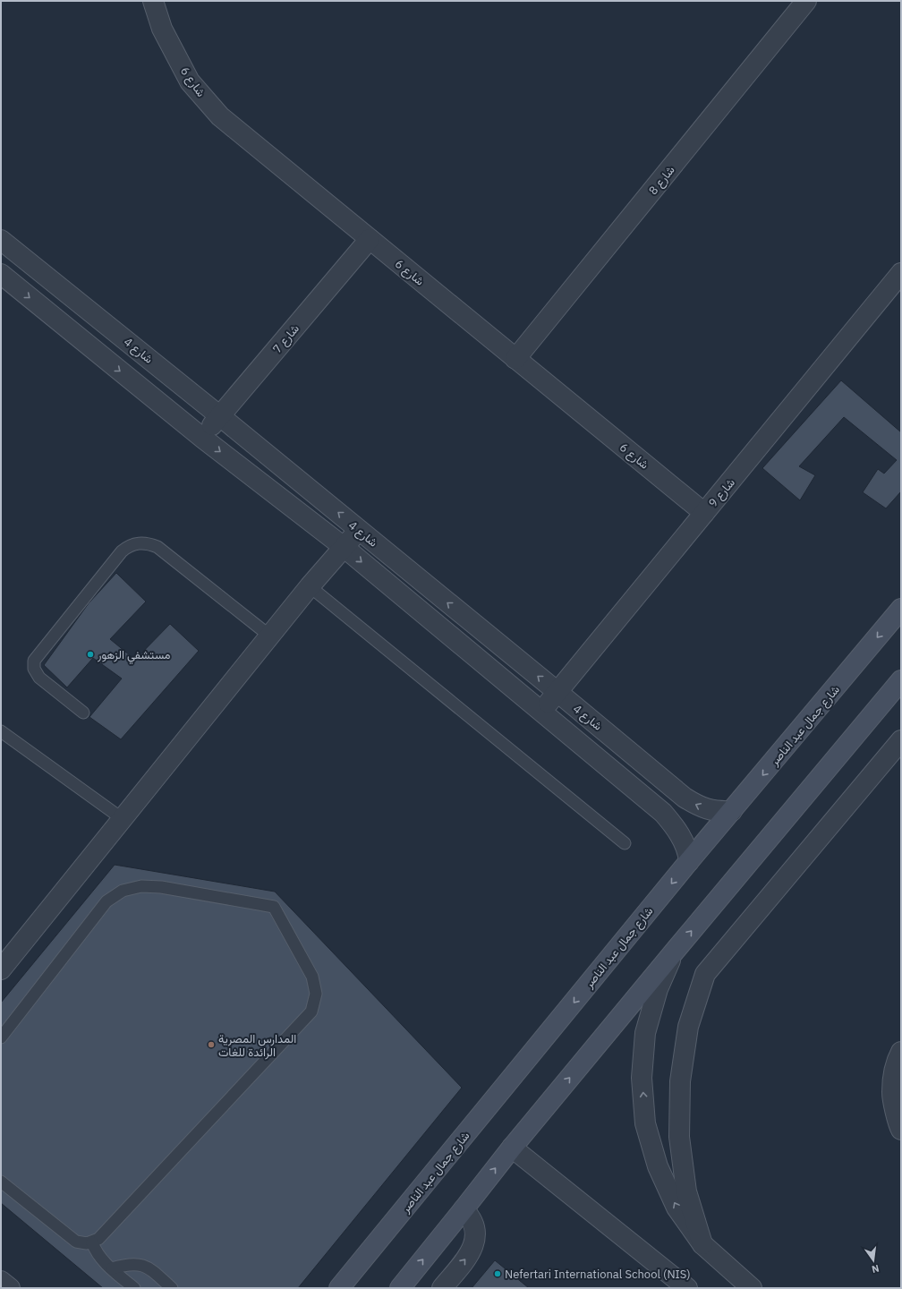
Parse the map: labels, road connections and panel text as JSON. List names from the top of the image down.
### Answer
{
  "streets": {
    "main road": ["شارع جمال عبد الناصر"],
    "street": [
      "شارع 6",
      "شارع 8",
      "شارع 7",
      "شارع 4",
      "شارع 9"
    ]
  },
  "crossings": [
    ["شارع 6", "شارع 8"],
    ["شارع 6", "شارع 7"],
    ["شارع 6", "شارع 9"],
    ["شارع 7", "شارع 4"],
    ["شارع 4", "شارع 9"],
    ["شارع 4", "شارع جمال عبد الناصر"]
  ],
  "places": ["مستشفي الزهور", "المدارس المصرية الرائدة للغات", "Nefertari International School (NIS)"],
  "north": "bottom"
}
